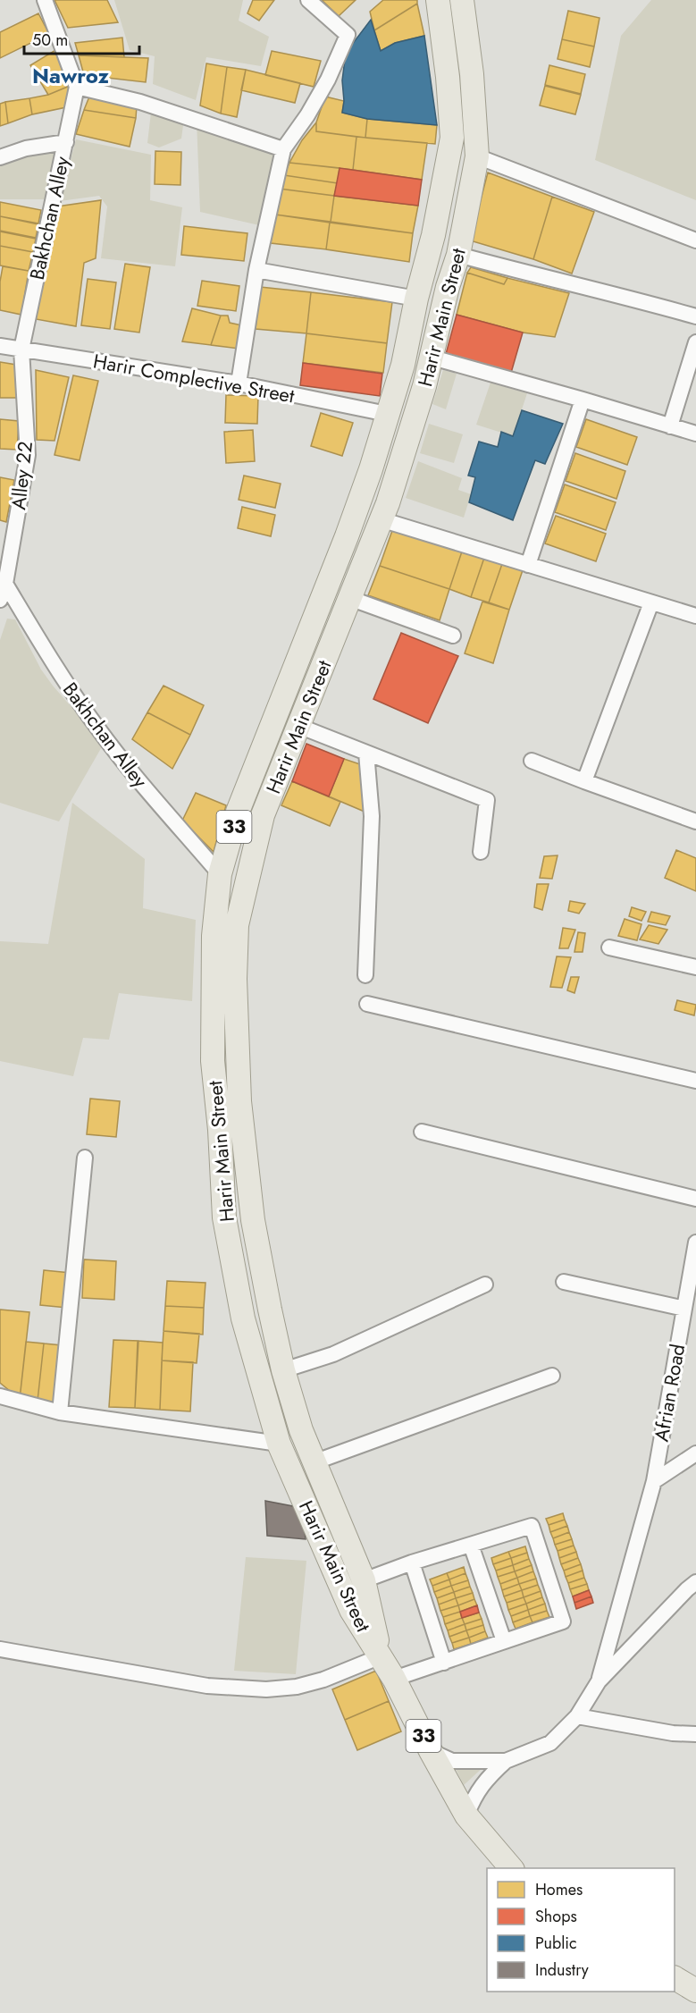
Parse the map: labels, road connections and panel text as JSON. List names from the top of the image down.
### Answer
{
  "streets": {
    "main road": ["Harir Main Street", "33"],
    "street": [
      "Bakhchan Alley",
      "Harir Complective Street",
      "Alley 22",
      "Afrian Road"
    ]
  },
  "crossings": [
    ["Bakhchan Alley", "Harir Main Street"],
    ["Bakhchan Alley", "Harir Complective Street"],
    ["Bakhchan Alley", "Alley 22"],
    ["Harir Main Street", "Harir Complective Street"],
    ["Harir Main Street", "33"],
    ["Harir Complective Street", "Alley 22"]
  ],
  "districts": ["Nawroz"],
  "legend": [
    "Homes",
    "Shops",
    "Public",
    "Industry"
  ],
  "scale_bar": "50 m"
}
